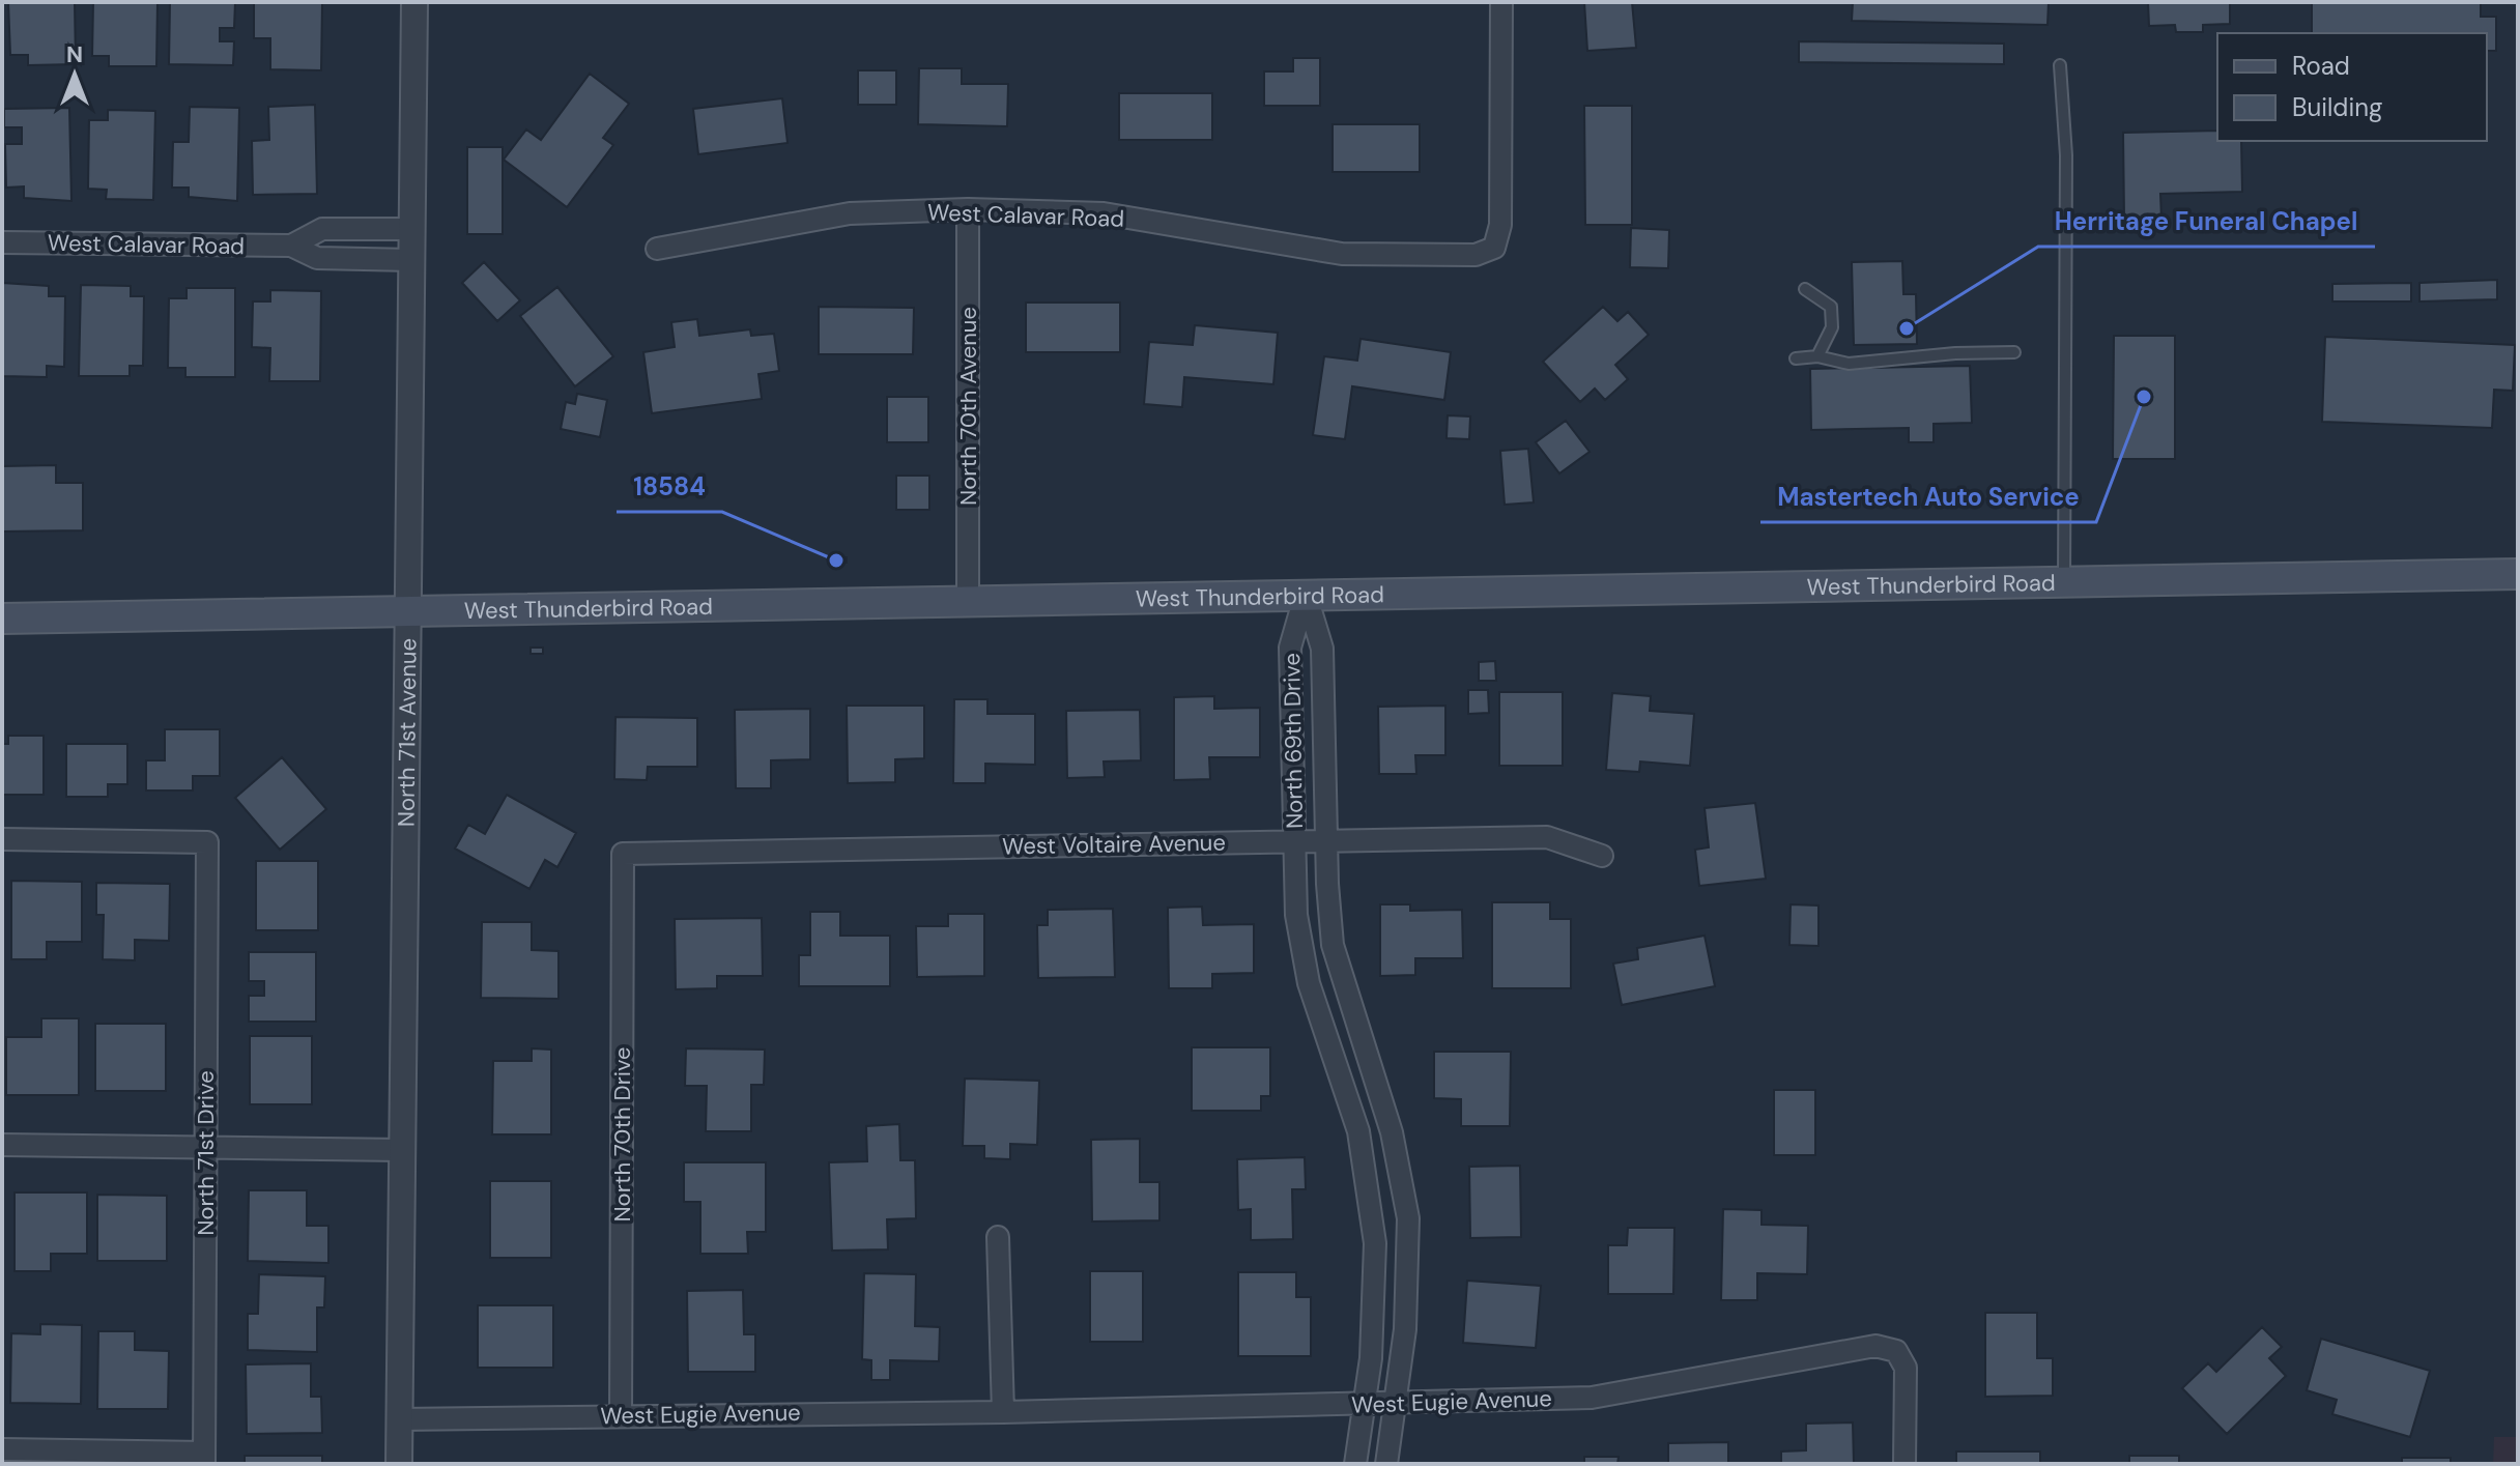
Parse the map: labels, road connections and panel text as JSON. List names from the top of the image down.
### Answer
{
  "streets": {
    "main road": ["West Thunderbird Road"],
    "street": [
      "West Calavar Road",
      "North 70th Avenue",
      "North 71st Avenue",
      "North 69th Drive",
      "West Voltaire Avenue",
      "North 70th Drive",
      "North 71st Drive",
      "West Eugie Avenue"
    ]
  },
  "crossings": [
    ["West Calavar Road", "North 70th Avenue"],
    ["West Calavar Road", "North 71st Avenue"],
    ["North 70th Avenue", "West Thunderbird Road"],
    ["West Thunderbird Road", "North 71st Avenue"],
    ["West Thunderbird Road", "North 69th Drive"],
    ["North 71st Avenue", "West Eugie Avenue"],
    ["North 69th Drive", "West Voltaire Avenue"],
    ["North 69th Drive", "West Eugie Avenue"],
    ["West Voltaire Avenue", "North 70th Drive"],
    ["North 70th Drive", "West Eugie Avenue"]
  ],
  "places": ["Herritage Funeral Chapel", "Mastertech Auto Service", "18584"],
  "legend": ["Road", "Building"],
  "north": "top"
}
